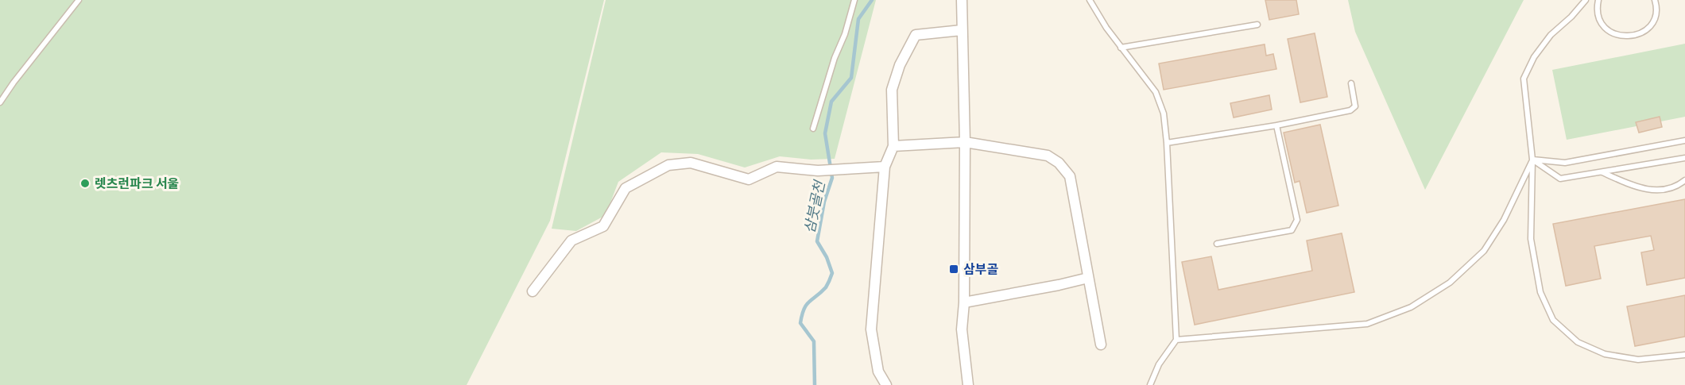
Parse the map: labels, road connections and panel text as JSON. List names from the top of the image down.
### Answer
{
  "water": ["삼붓골천"],
  "places": {
    "other": ["렛츠런파크 서울"],
    "transit": ["삼부골"]
  }
}
